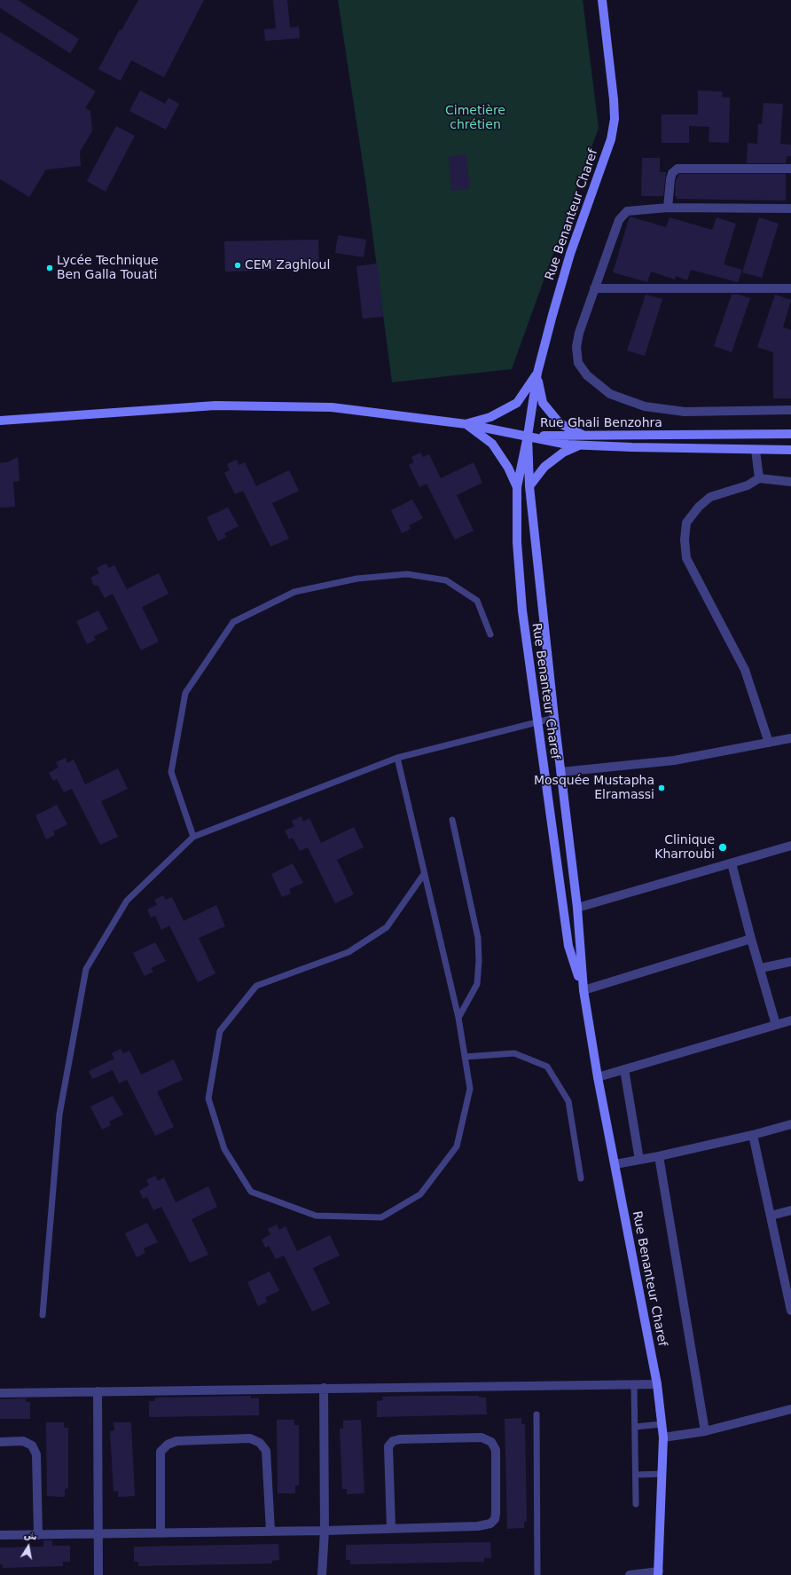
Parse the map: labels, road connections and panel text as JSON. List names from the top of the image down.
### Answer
{
  "streets": {
    "main road": ["Rue Benanteur Charef", "Rue Ghali Benzohra"]
  },
  "crossings": [
    ["Rue Benanteur Charef", "Rue Ghali Benzohra"]
  ],
  "parks": ["Cimetière chrétien"],
  "places": [
    "CEM Zaghloul",
    "Lycée Technique Ben Galla Touati",
    "Mosquée Mustapha Elramassi",
    "Clinique Kharroubi"
  ],
  "north": "top"
}
